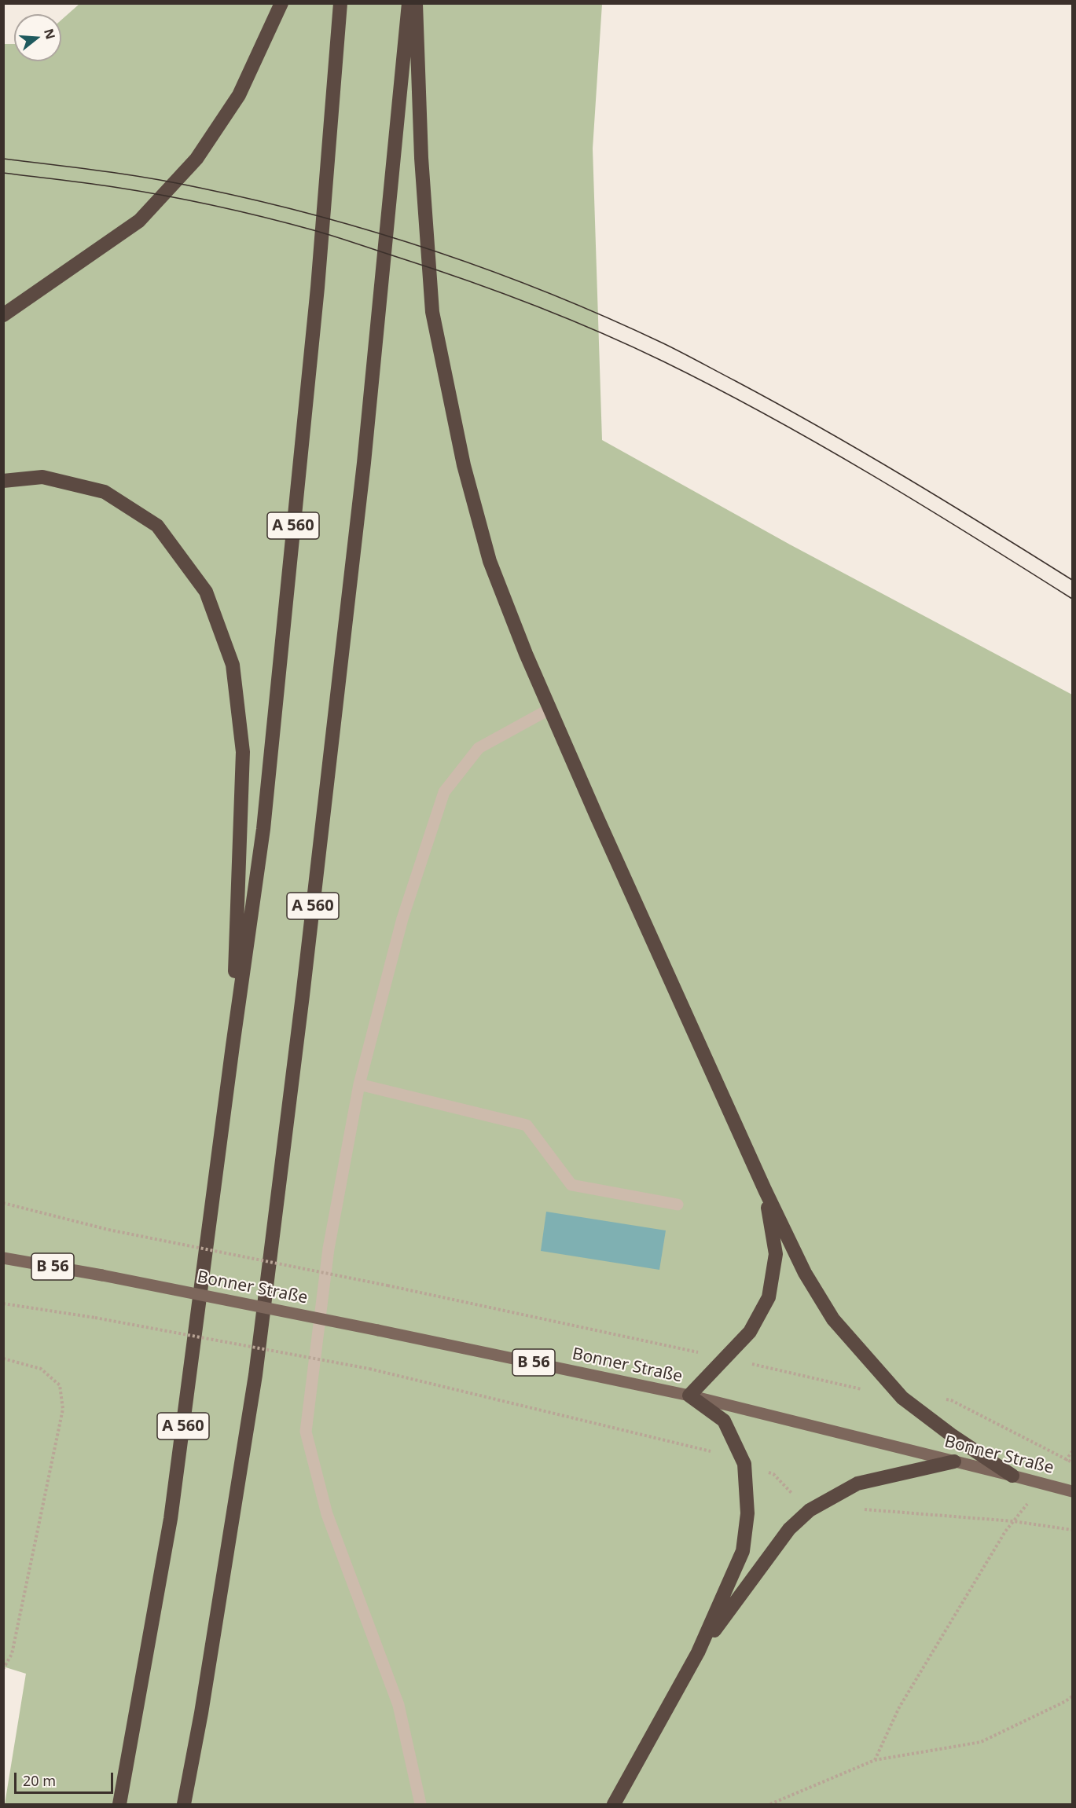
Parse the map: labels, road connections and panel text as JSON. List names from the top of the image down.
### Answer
{
  "streets": {
    "highway": ["A 560"],
    "main road": ["B 56", "Bonner Straße"]
  },
  "scale_bar": "20 m",
  "north": "right"
}
